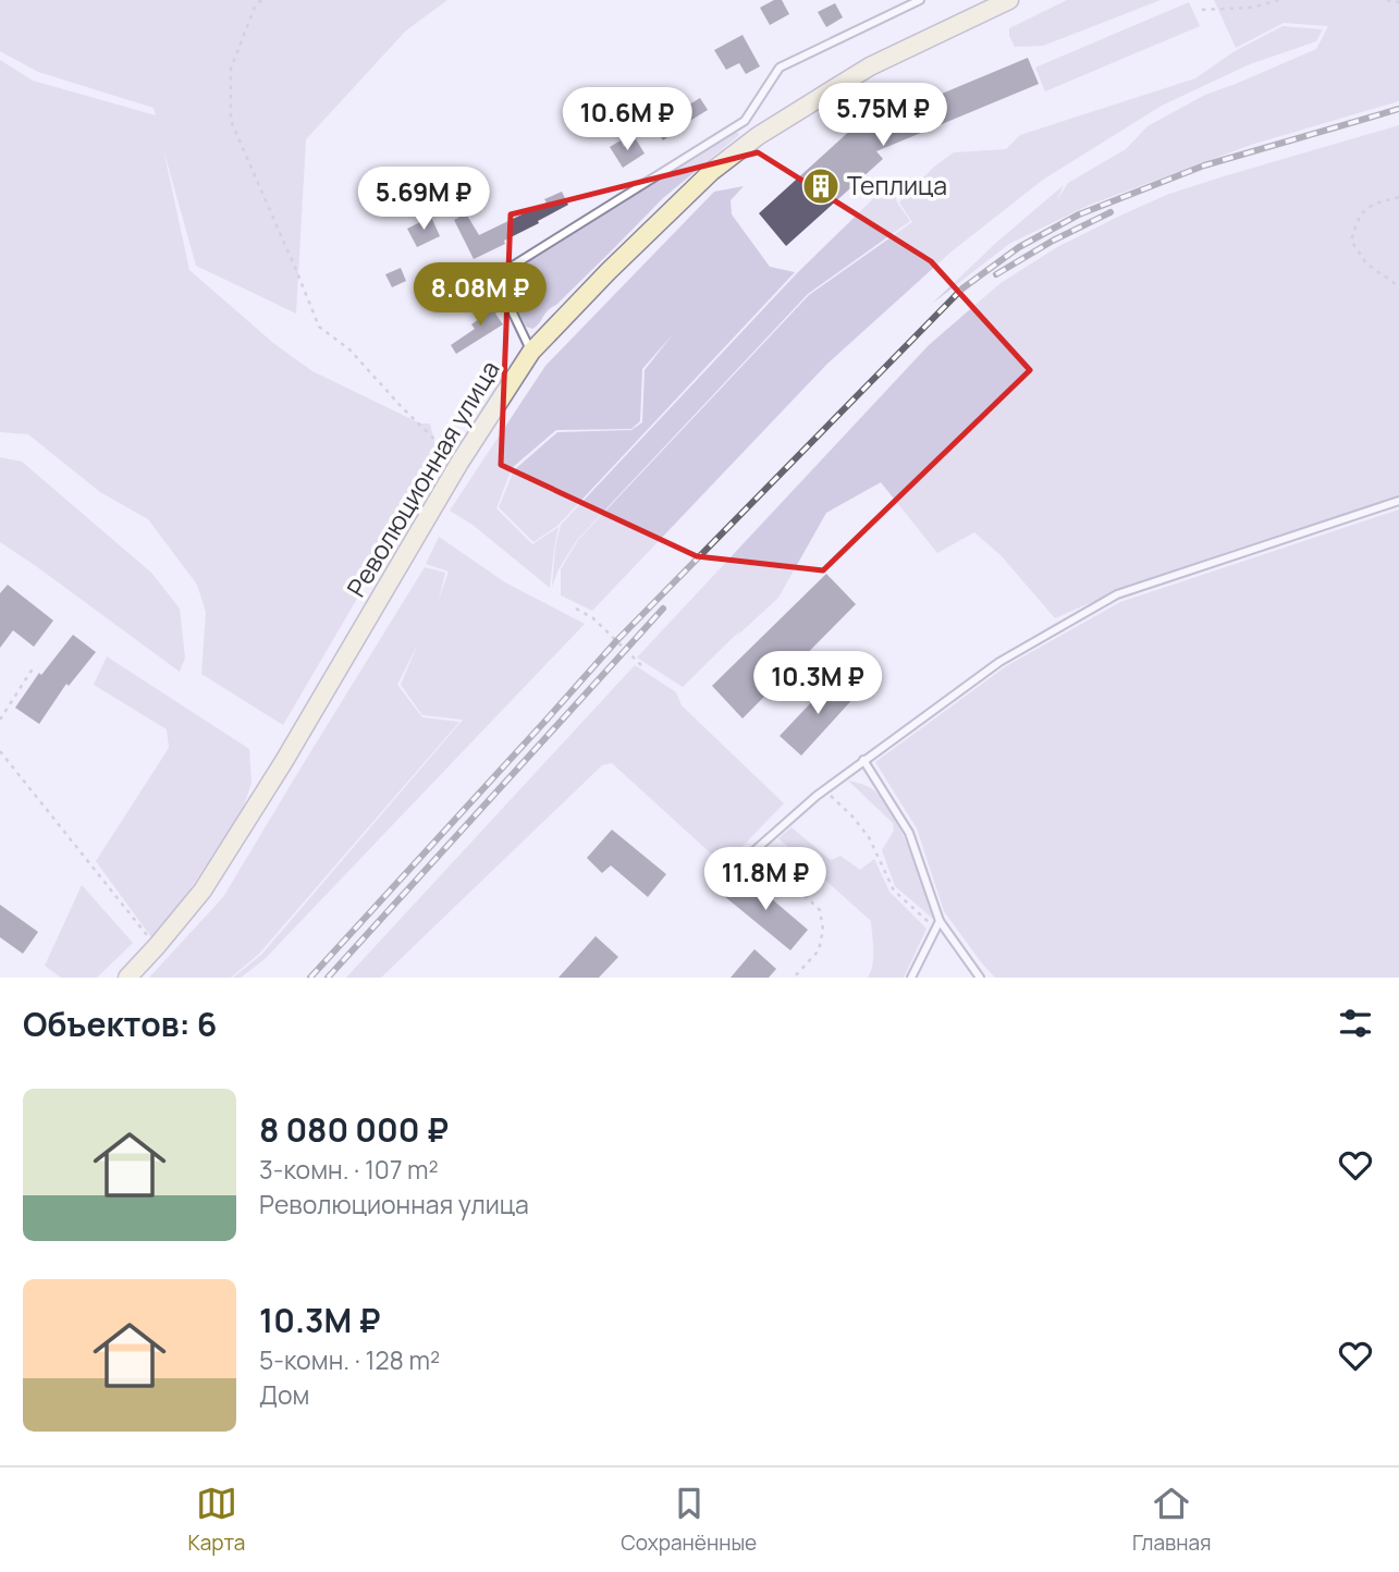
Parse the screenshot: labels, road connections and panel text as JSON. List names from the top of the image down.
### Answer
{
  "streets": {
    "street": ["Революционная улица"]
  },
  "places": {
    "building": ["Теплица"]
  },
  "page": {
    "price": [
      "5.75M ₽",
      "10.6M ₽",
      "5.69M ₽",
      "8.08M ₽",
      "10.3M ₽",
      "11.8M ₽"
    ],
    "heading": "Объектов: 6",
    "list": [
      {
        "name": "8 080 000 ₽",
        "note": "3-комн. · 107 m² · Революционная улица"
      },
      {
        "name": "10.3M ₽",
        "note": "5-комн. · 128 m² · Дом"
      }
    ],
    "tabs": ["Карта", "Сохранённые", "Главная"]
  }
}
